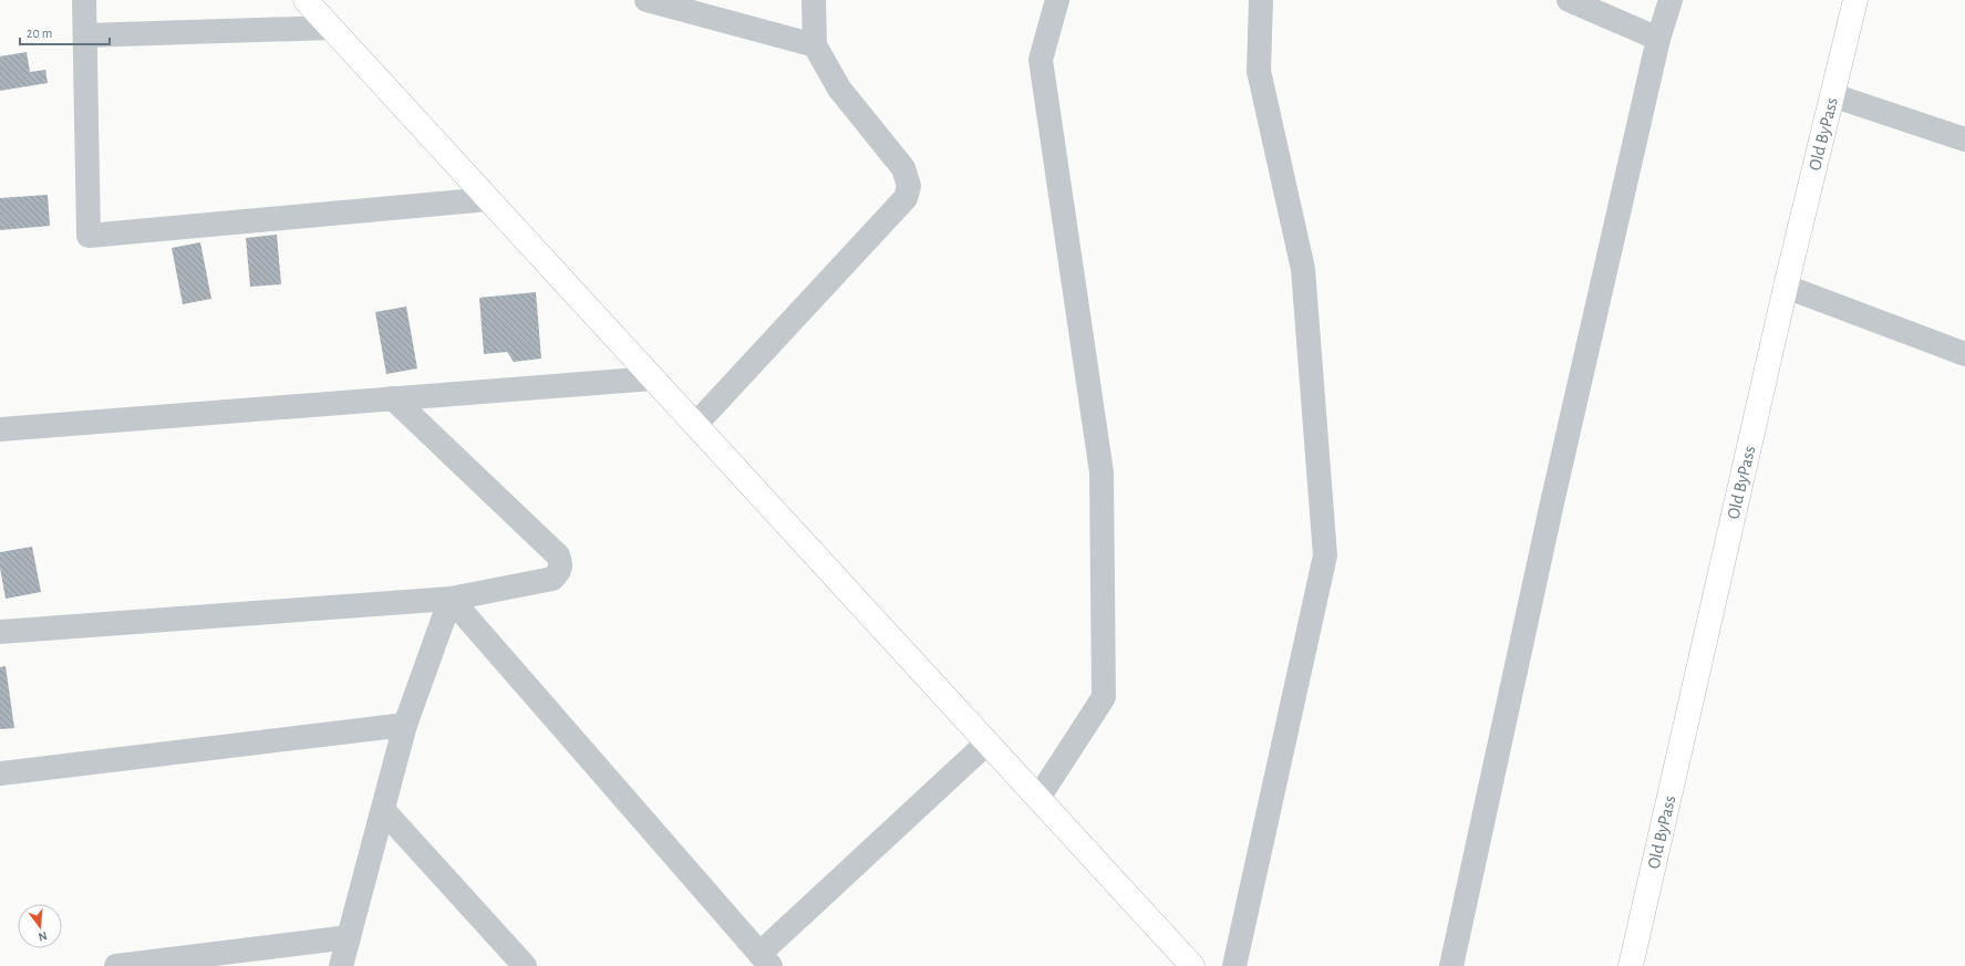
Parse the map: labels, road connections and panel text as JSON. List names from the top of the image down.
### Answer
{
  "streets": {
    "main road": ["Old ByPass"]
  },
  "scale_bar": "20 m",
  "north": "bottom"
}
